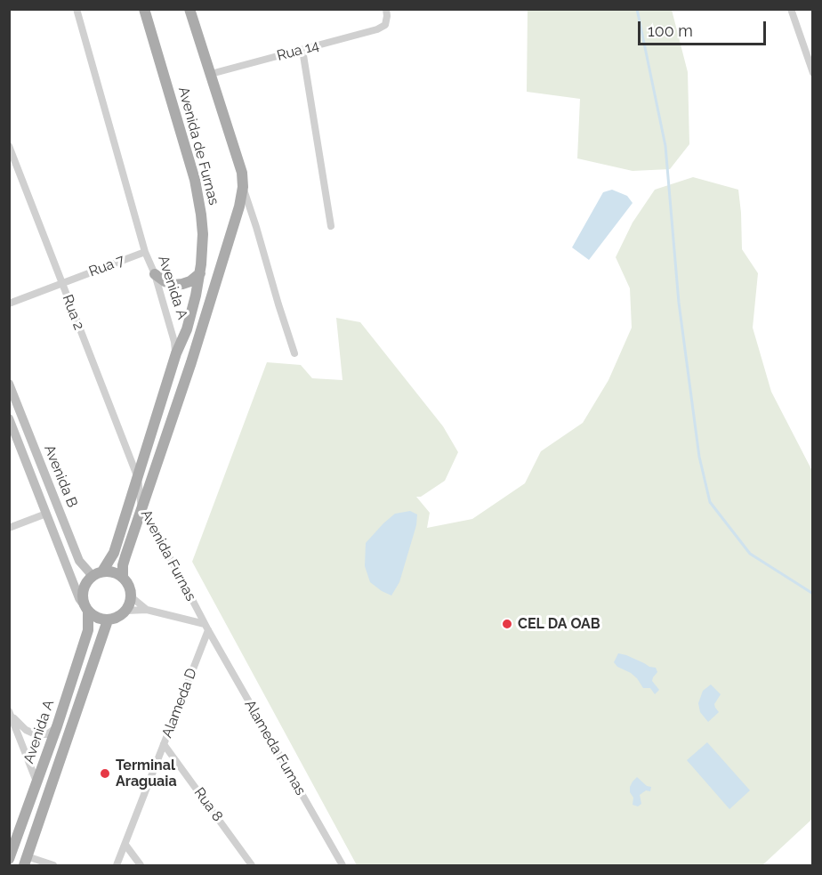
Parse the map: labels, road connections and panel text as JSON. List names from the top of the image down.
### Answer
{
  "streets": {
    "main road": ["Avenida de Furnas", "Avenida A"],
    "street": [
      "Rua 14",
      "Rua 7",
      "Rua 2",
      "Avenida B",
      "Avenida Furnas",
      "Alameda D",
      "Alameda Fumas",
      "Rua 8"
    ]
  },
  "crossings": [
    ["Rua 14", "Avenida de Furnas"],
    ["Avenida de Furnas", "Avenida A"],
    ["Rua 7", "Avenida A"],
    ["Rua 7", "Rua 2"],
    ["Avenida A", "Rua 2"],
    ["Avenida A", "Avenida B"],
    ["Avenida A", "Avenida Furnas"],
    ["Rua 2", "Avenida Furnas"],
    ["Avenida Furnas", "Alameda D"],
    ["Avenida Furnas", "Alameda Fumas"],
    ["Alameda D", "Alameda Fumas"],
    ["Alameda D", "Rua 8"]
  ],
  "places": ["CEL DA OAB", "Terminal Araguaia"],
  "scale_bar": "100 m"
}
